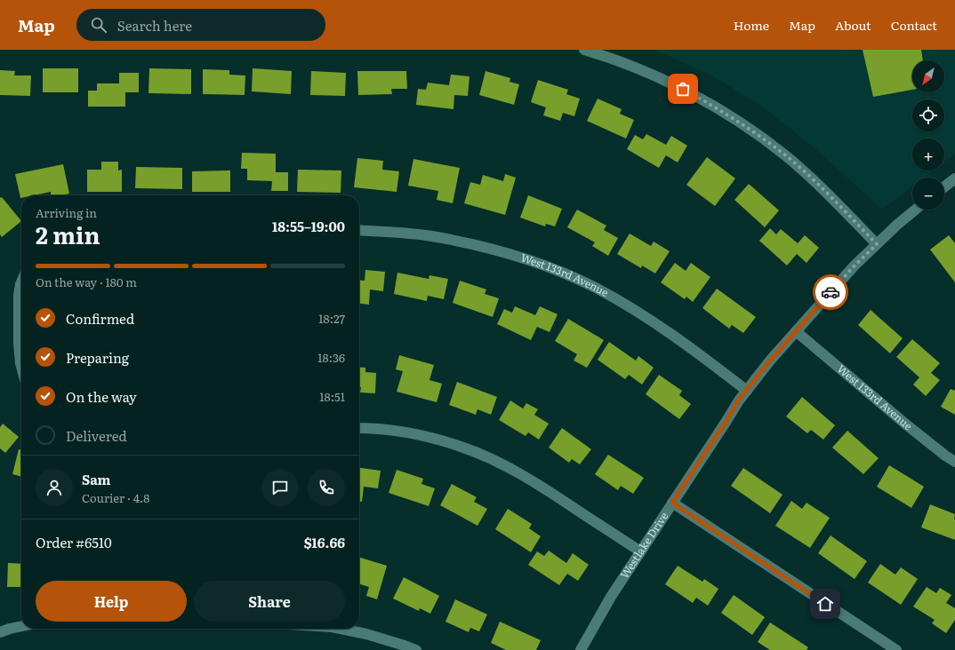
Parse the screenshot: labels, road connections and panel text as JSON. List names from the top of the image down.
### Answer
{
  "streets": {
    "street": ["West 133rd Avenue", "Westlake Drive"]
  },
  "crossings": [
    ["West 133rd Avenue", "Westlake Drive"]
  ],
  "north": "bottom left",
  "page": {
    "header": "Map",
    "search": "Search here",
    "nav": [
      "Home",
      "Map",
      "About",
      "Contact"
    ],
    "map_buttons": ["+", "−"],
    "heading": ["2 min", "Arriving in", "18:55–19:00"],
    "panel": [
      "Sam",
      "Courier · 4.8",
      "Order #6510",
      "$16.66"
    ],
    "bar": "On the way · 180 m",
    "list": [
      ["Confirmed", "18:27"],
      ["Preparing", "18:36"],
      ["On the way", "18:51"],
      "Delivered"
    ],
    "buttons": ["Help", "Share"]
  }
}
